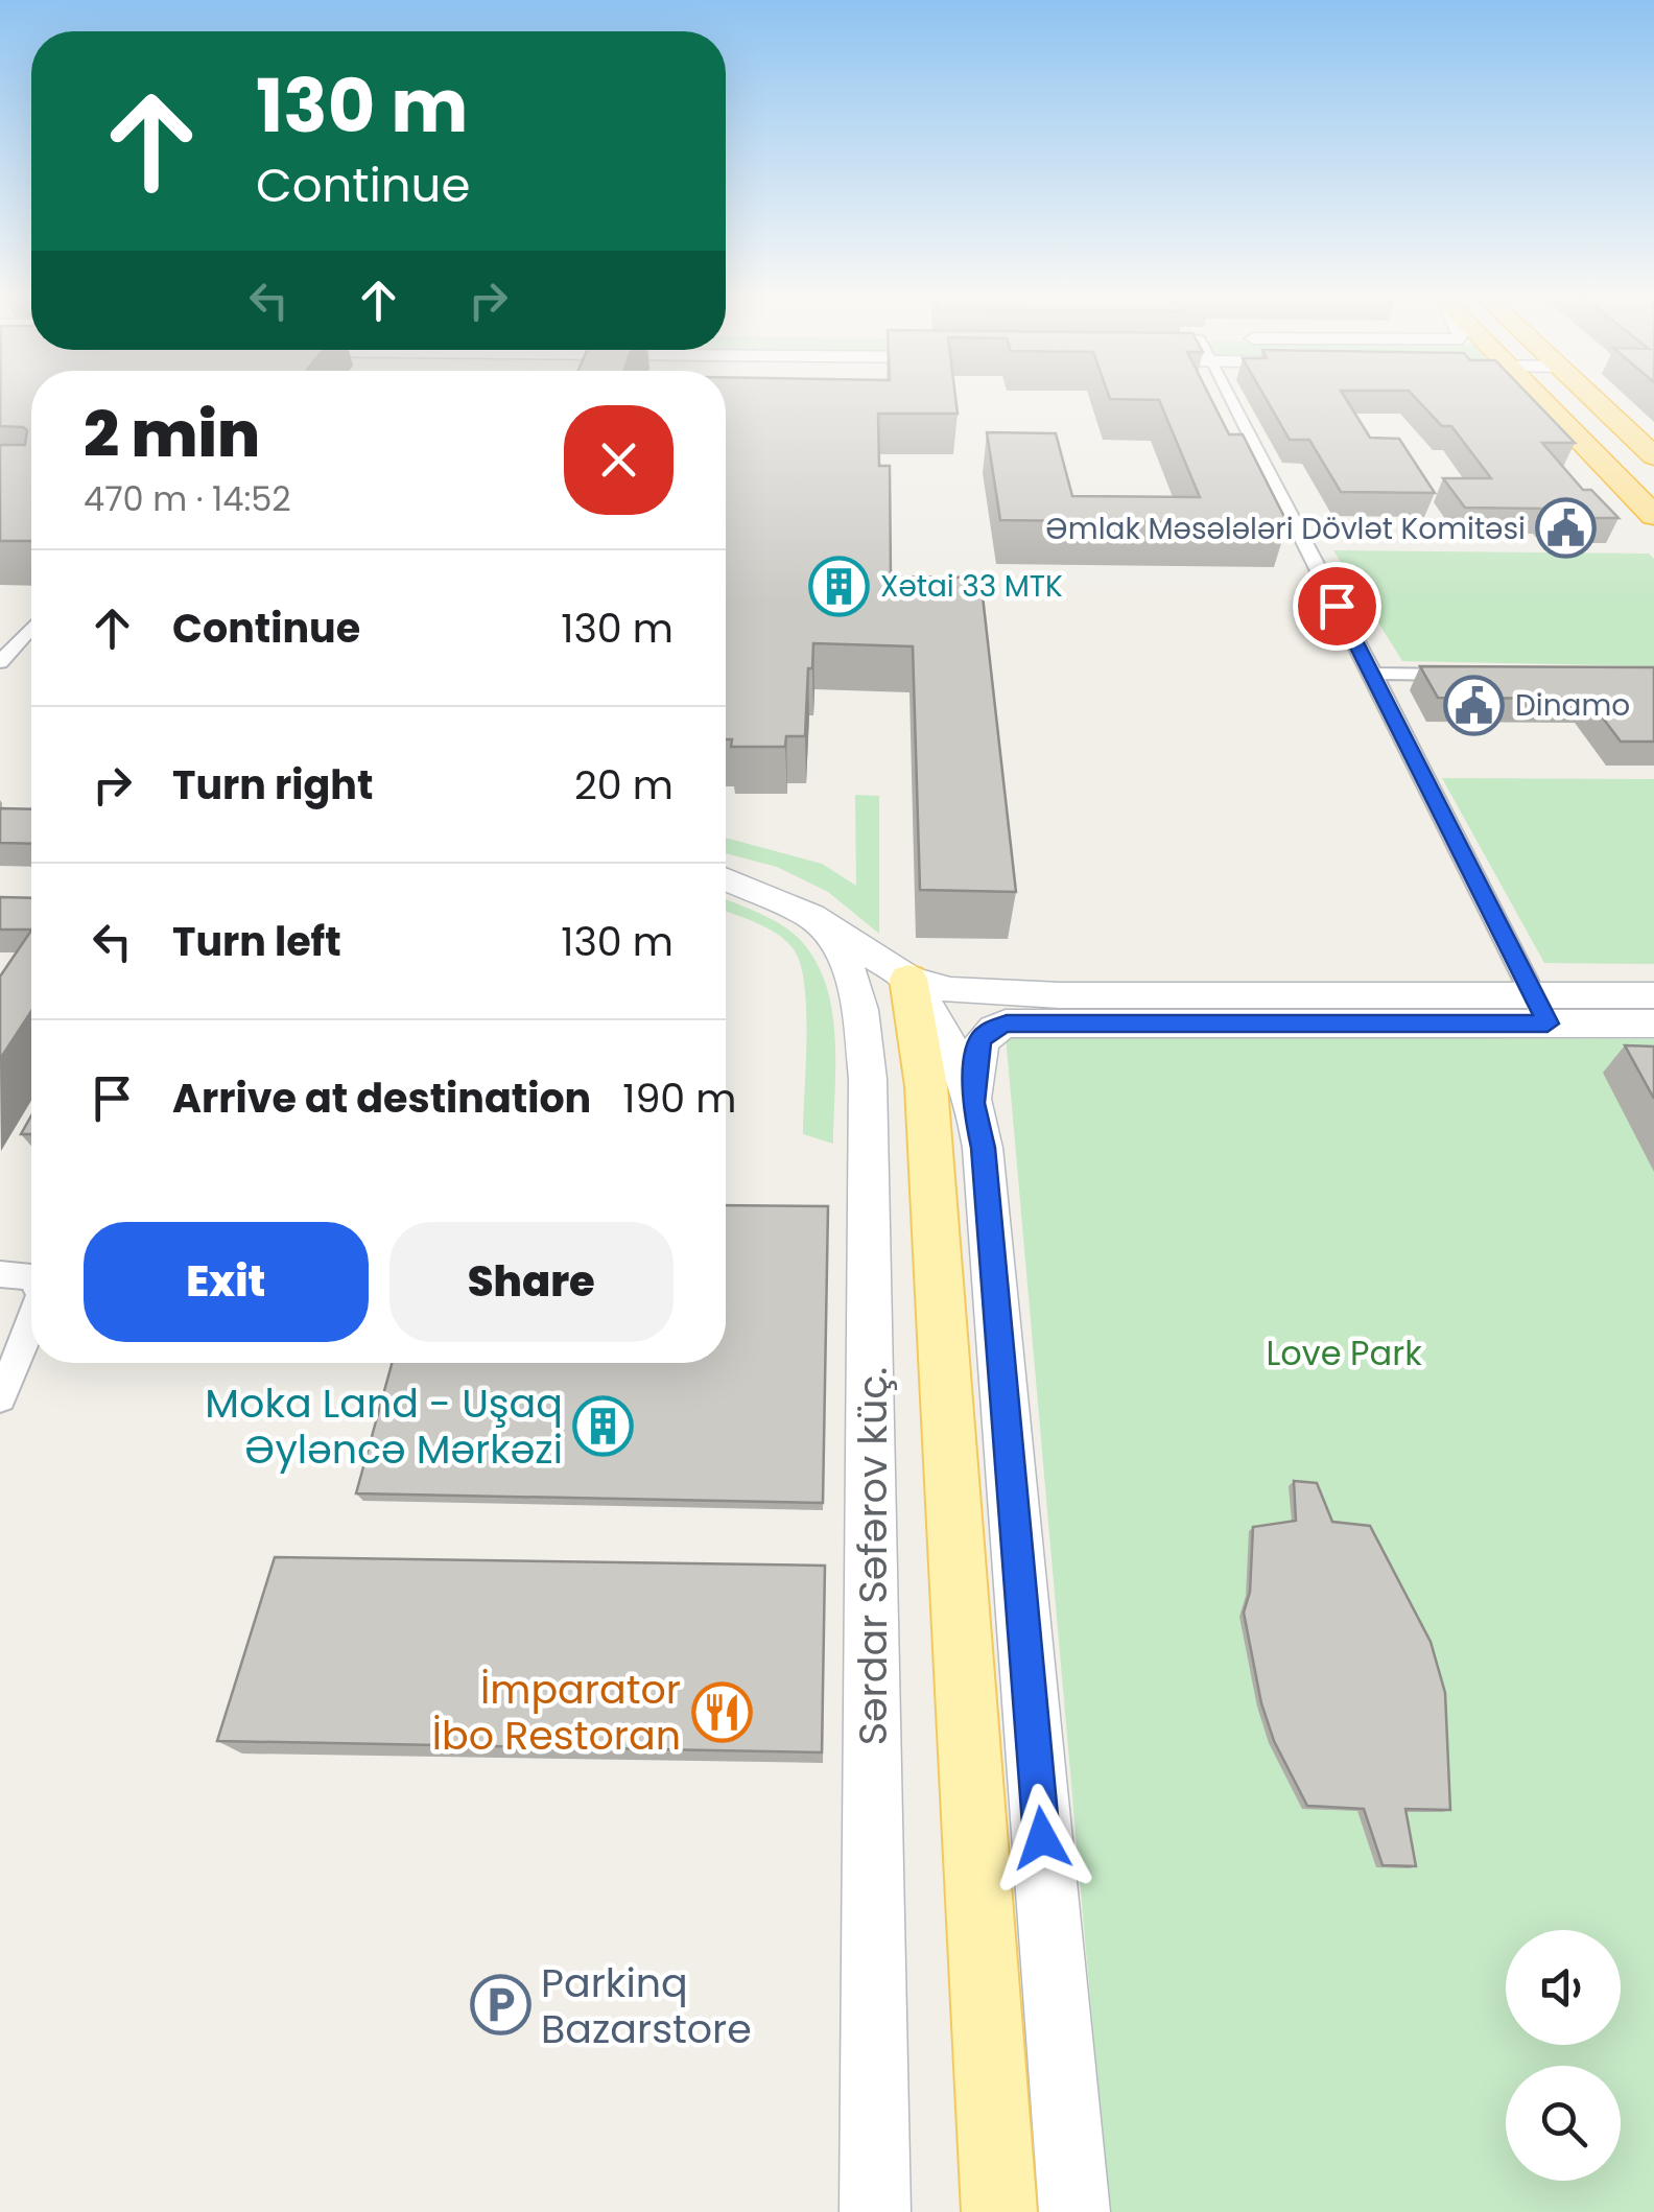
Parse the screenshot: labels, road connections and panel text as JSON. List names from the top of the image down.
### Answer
{
  "streets": {
    "street": ["Sərdar Səfərov küç."]
  },
  "parks": ["Love Park"],
  "places": {
    "public building": ["Əmlak Məsələləri Dövlət Komitəsi", "Dinamo"],
    "building": ["Xətai 33 MTK", "Moka Land - Uşaq Əyləncə Mərkəzi"],
    "restaurant": ["İmparator İbo Restoran"],
    "parking": ["Parkinq Bazarstore"]
  },
  "page": {
    "turn": ["130 m", "Continue"],
    "heading": ["2 min", "470 m · 14:52"],
    "list": [
      {
        "name": "Continue",
        "value": "130 m"
      },
      {
        "name": "Turn right",
        "value": "20 m"
      },
      {
        "name": "Turn left",
        "value": "130 m"
      },
      {
        "name": "Arrive at destination",
        "value": "190 m"
      }
    ],
    "buttons": ["Exit", "Share"]
  }
}
